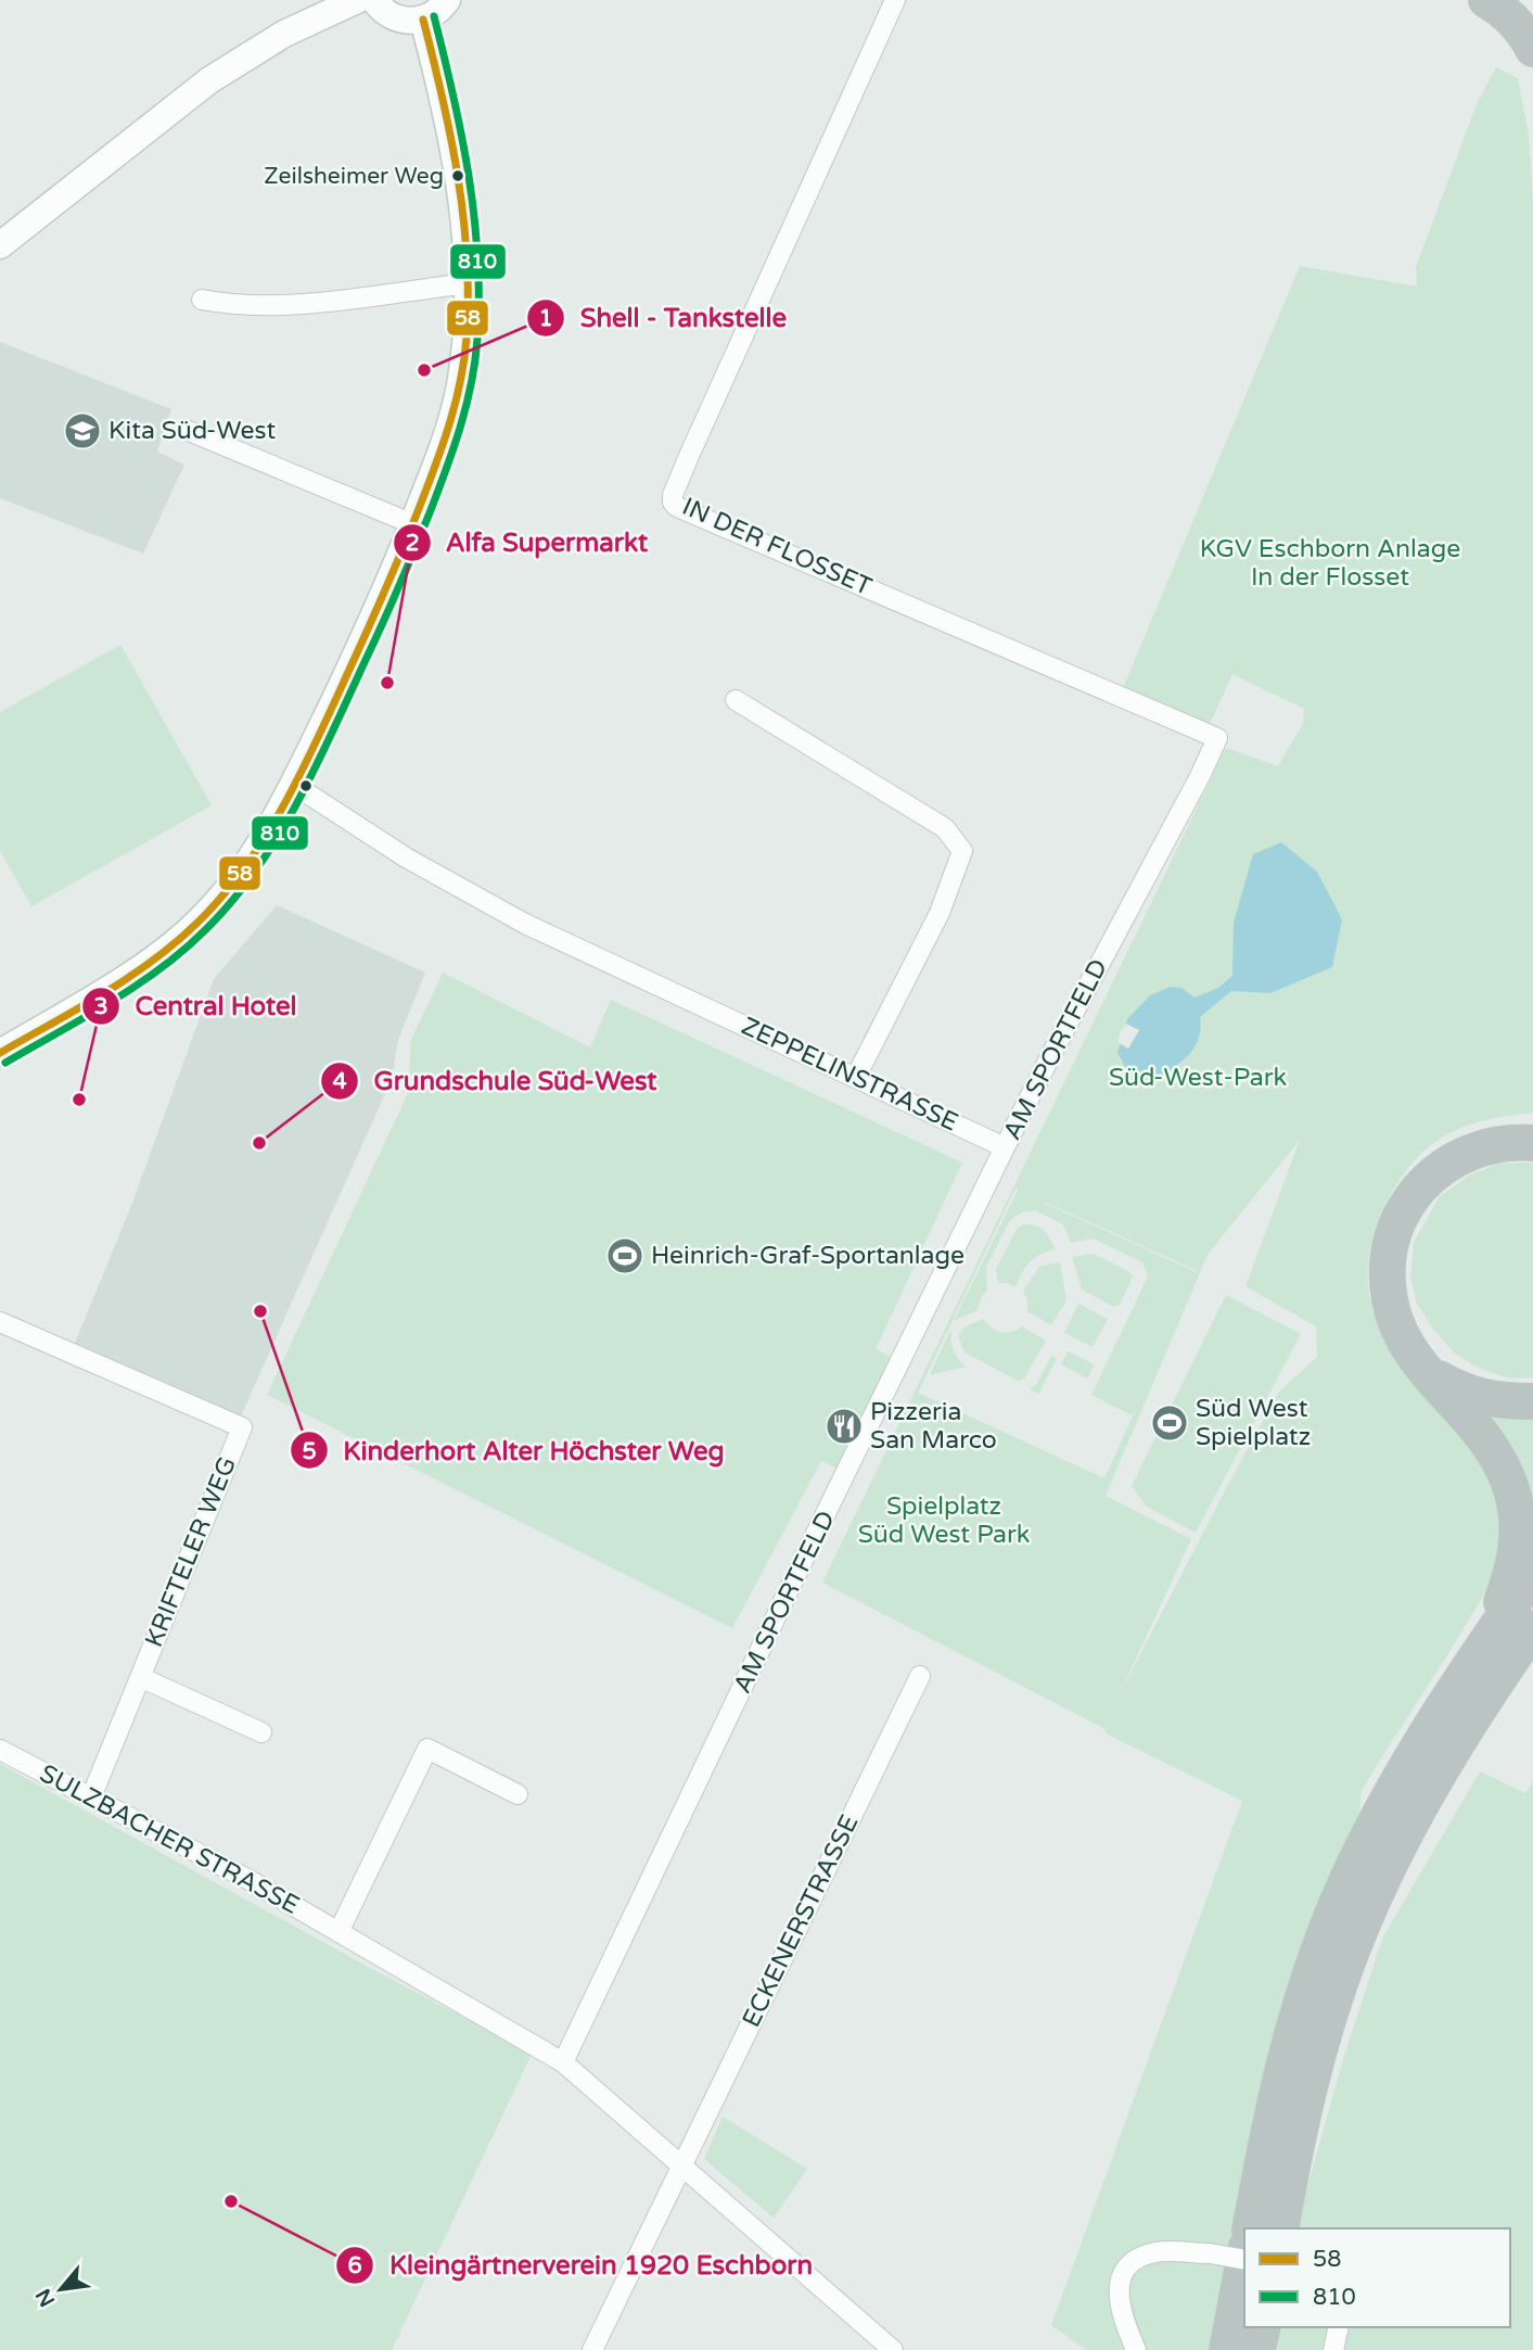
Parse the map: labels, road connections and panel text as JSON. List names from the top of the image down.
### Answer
{
  "streets": {
    "street": [
      "IN DER FLOSSET",
      "AM SPORTFELD",
      "ZEPPELINSTRASSE",
      "KRIFTELER WEG",
      "SULZBACHER STRASSE",
      "ECKENERSTRASSE"
    ]
  },
  "crossings": [
    ["IN DER FLOSSET", "AM SPORTFELD"],
    ["AM SPORTFELD", "ZEPPELINSTRASSE"],
    ["AM SPORTFELD", "SULZBACHER STRASSE"],
    ["KRIFTELER WEG", "SULZBACHER STRASSE"],
    ["SULZBACHER STRASSE", "ECKENERSTRASSE"]
  ],
  "parks": ["KGV Eschborn Anlage In der Flosset", "Süd-West-Park", "Spielplatz Süd West Park"],
  "places": {
    "other": [
      "Zeilsheimer Weg",
      "Shell - Tankstelle",
      "Alfa Supermarkt",
      "Central Hotel",
      "Grundschule Süd-West",
      "Kinderhort Alter Höchster Weg",
      "Kleingärtnerverein 1920 Eschborn"
    ],
    "school or university": ["Kita Süd-West"],
    "sports": ["Heinrich-Graf-Sportanlage", "Süd West Spielplatz"],
    "restaurant": ["Pizzeria San Marco"]
  },
  "lines": ["transit line 810", "transit line 58"],
  "legend": ["58", "810"],
  "north": "bottom left"
}
